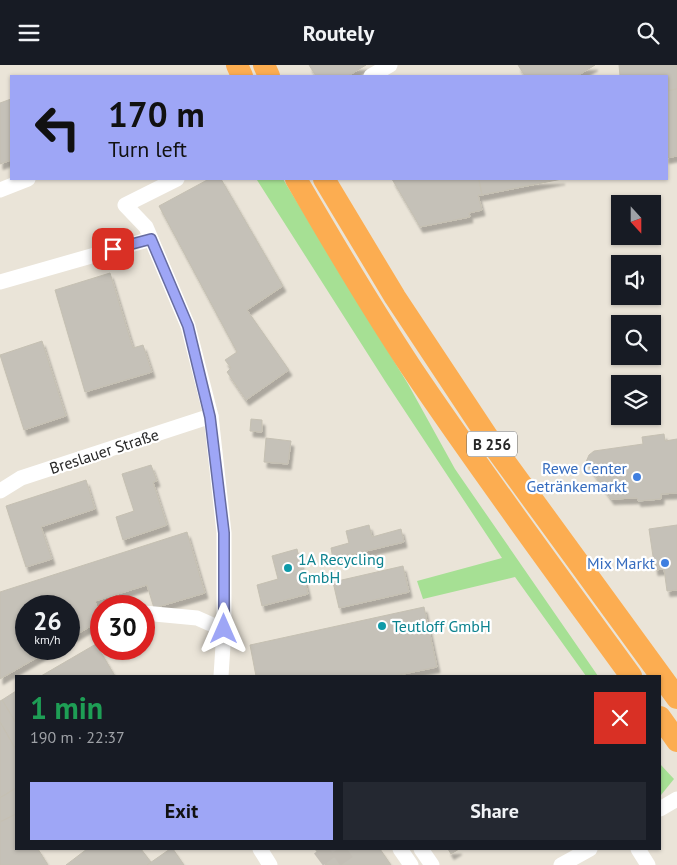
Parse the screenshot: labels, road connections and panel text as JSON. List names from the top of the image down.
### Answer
{
  "streets": {
    "highway": ["B 256"],
    "street": ["Breslauer Straße"]
  },
  "places": [
    "Rewe Center Getränkemarkt",
    "Mix Markt",
    "1A Recycling GmbH",
    "Teutloff GmbH"
  ],
  "north": "bottom",
  "page": {
    "header": "Routely",
    "turn": ["170 m", "Turn left"],
    "speed": "26 km/h",
    "limit": "30",
    "heading": ["1 min", "190 m · 22:37"],
    "buttons": ["Exit", "Share"]
  }
}
